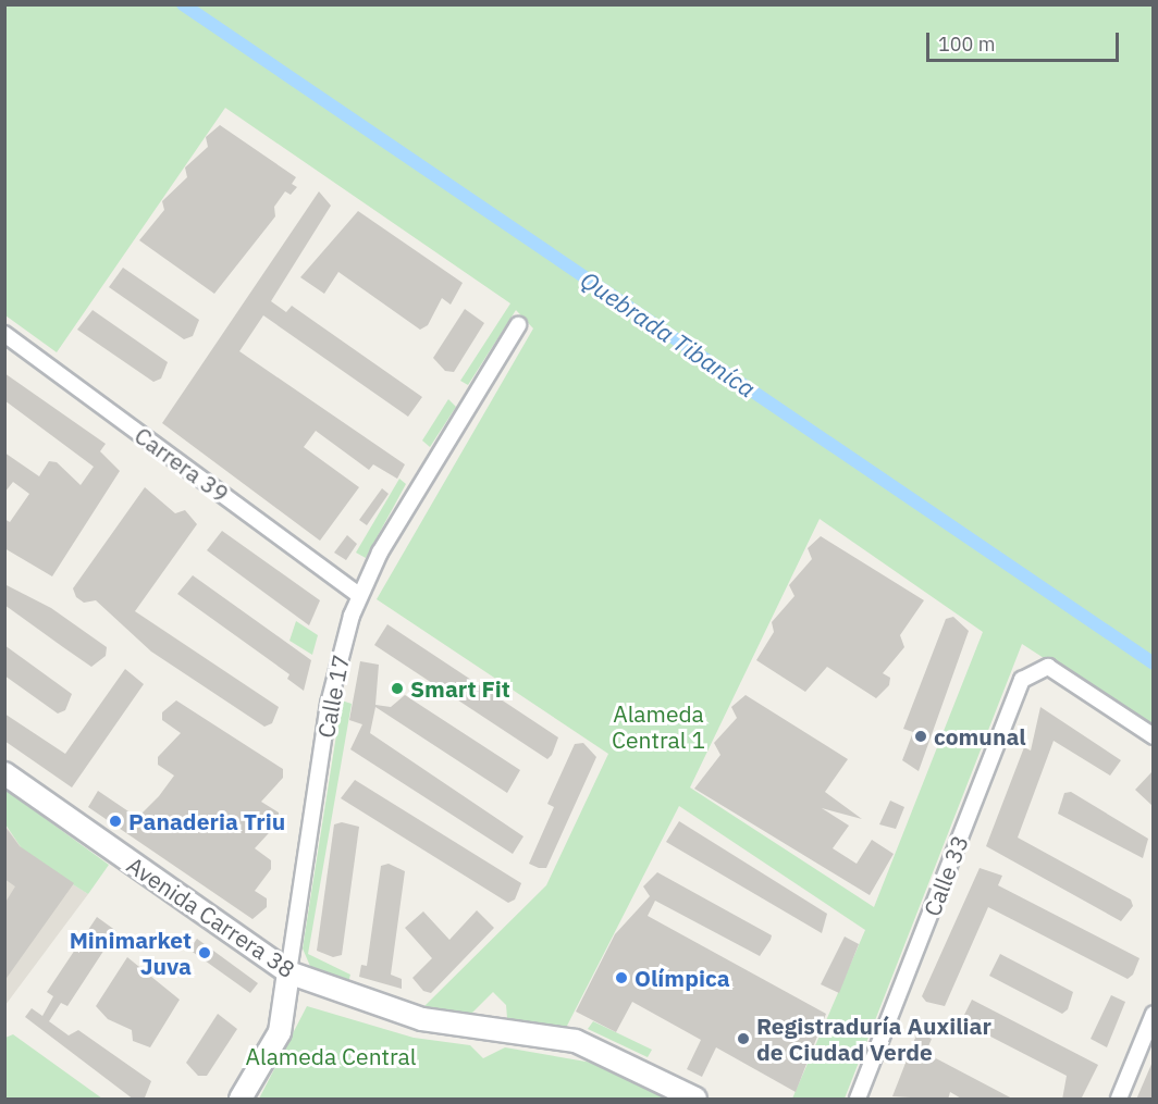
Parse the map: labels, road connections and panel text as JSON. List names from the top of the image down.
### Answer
{
  "streets": {
    "main road": ["Calle 17", "Avenida Carrera 38"],
    "street": ["Carrera 39", "Calle 33"]
  },
  "crossings": [
    ["Carrera 39", "Calle 17"],
    ["Calle 17", "Avenida Carrera 38"]
  ],
  "water": ["Quebrada Tibaníca"],
  "parks": ["Alameda Central 1", "Alameda Central"],
  "places": [
    "Smart Fit",
    "comunal",
    "Panaderia Triu",
    "Minimarket Juva",
    "Olímpica",
    "Registraduría Auxiliar de Ciudad Verde"
  ],
  "scale_bar": "100 m"
}
